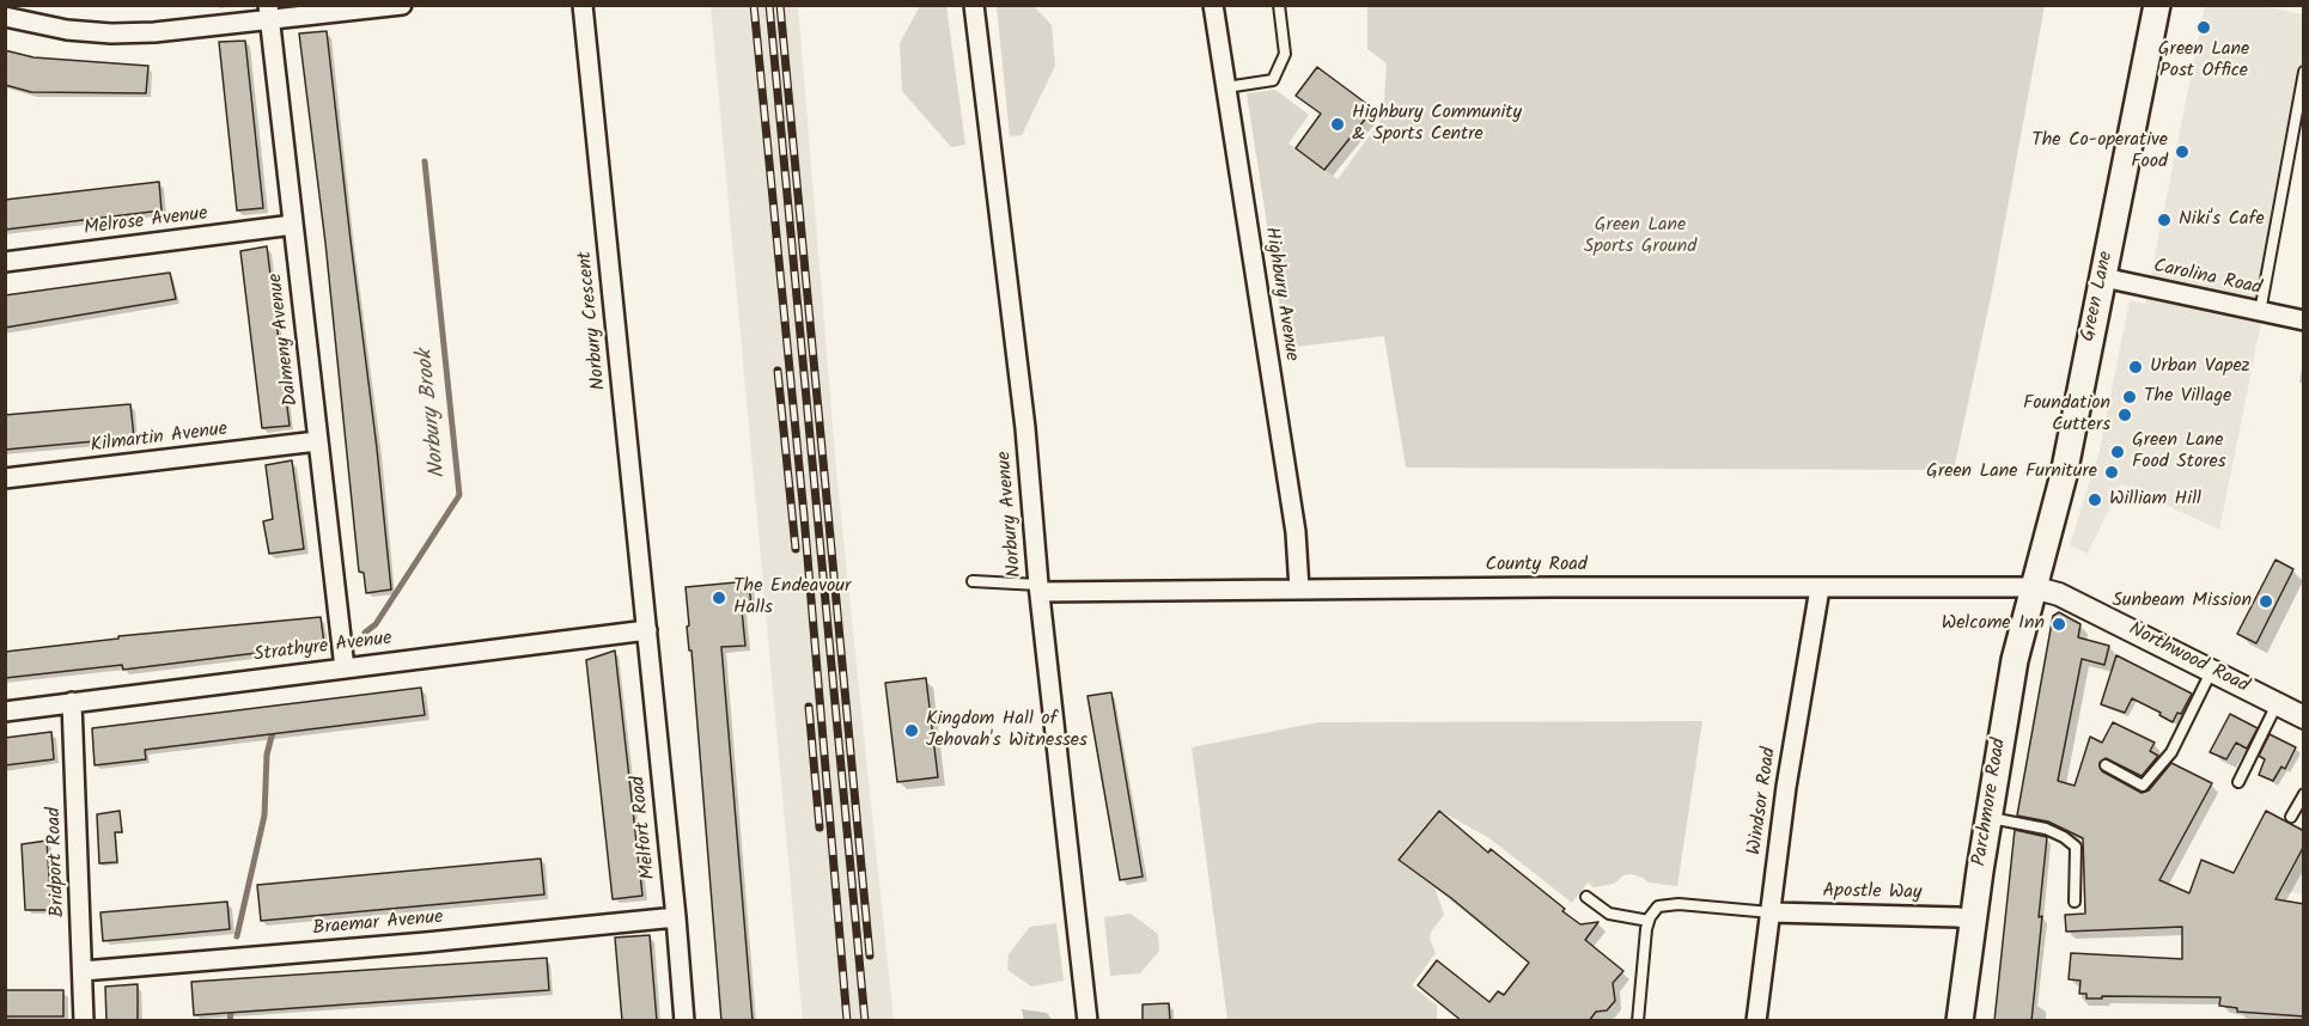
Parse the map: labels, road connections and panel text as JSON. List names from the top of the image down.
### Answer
{
  "streets": {
    "main road": ["Green Lane", "Parchmore Road"],
    "street": [
      "Melrose Avenue",
      "Carolina Road",
      "Highbury Avenue",
      "Norbury Crescent",
      "Dalmeny Avenue",
      "Kilmartin Avenue",
      "Norbury Avenue",
      "County Road",
      "Strathyre Avenue",
      "Northwood Road",
      "Windsor Road",
      "Melfort Road",
      "Bridport Road",
      "Apostle Way",
      "Braemar Avenue"
    ]
  },
  "crossings": [
    ["Melrose Avenue", "Dalmeny Avenue"],
    ["Carolina Road", "Green Lane"],
    ["Highbury Avenue", "County Road"],
    ["Green Lane", "County Road"],
    ["Green Lane", "Northwood Road"],
    ["Green Lane", "Parchmore Road"],
    ["Norbury Crescent", "Strathyre Avenue"],
    ["Norbury Crescent", "Melfort Road"],
    ["Dalmeny Avenue", "Kilmartin Avenue"],
    ["Dalmeny Avenue", "Strathyre Avenue"],
    ["Norbury Avenue", "County Road"],
    ["County Road", "Northwood Road"],
    ["County Road", "Windsor Road"],
    ["County Road", "Parchmore Road"],
    ["Strathyre Avenue", "Melfort Road"],
    ["Strathyre Avenue", "Bridport Road"],
    ["Northwood Road", "Parchmore Road"],
    ["Windsor Road", "Apostle Way"],
    ["Parchmore Road", "Apostle Way"],
    ["Melfort Road", "Braemar Avenue"],
    ["Bridport Road", "Braemar Avenue"]
  ],
  "water": ["Norbury Brook"],
  "parks": ["Green Lane Sports Ground"],
  "places": [
    "Green Lane Post Office",
    "Highbury Community & Sports Centre",
    "The Co-operative Food",
    "Niki's Cafe",
    "Urban Vapez",
    "The Village",
    "Foundation Cutters",
    "Green Lane Food Stores",
    "Green Lane Furniture",
    "William Hill",
    "The Endeavour Halls",
    "Sunbeam Mission",
    "Welcome Inn",
    "Kingdom Hall of Jehovah's Witnesses"
  ]
}
